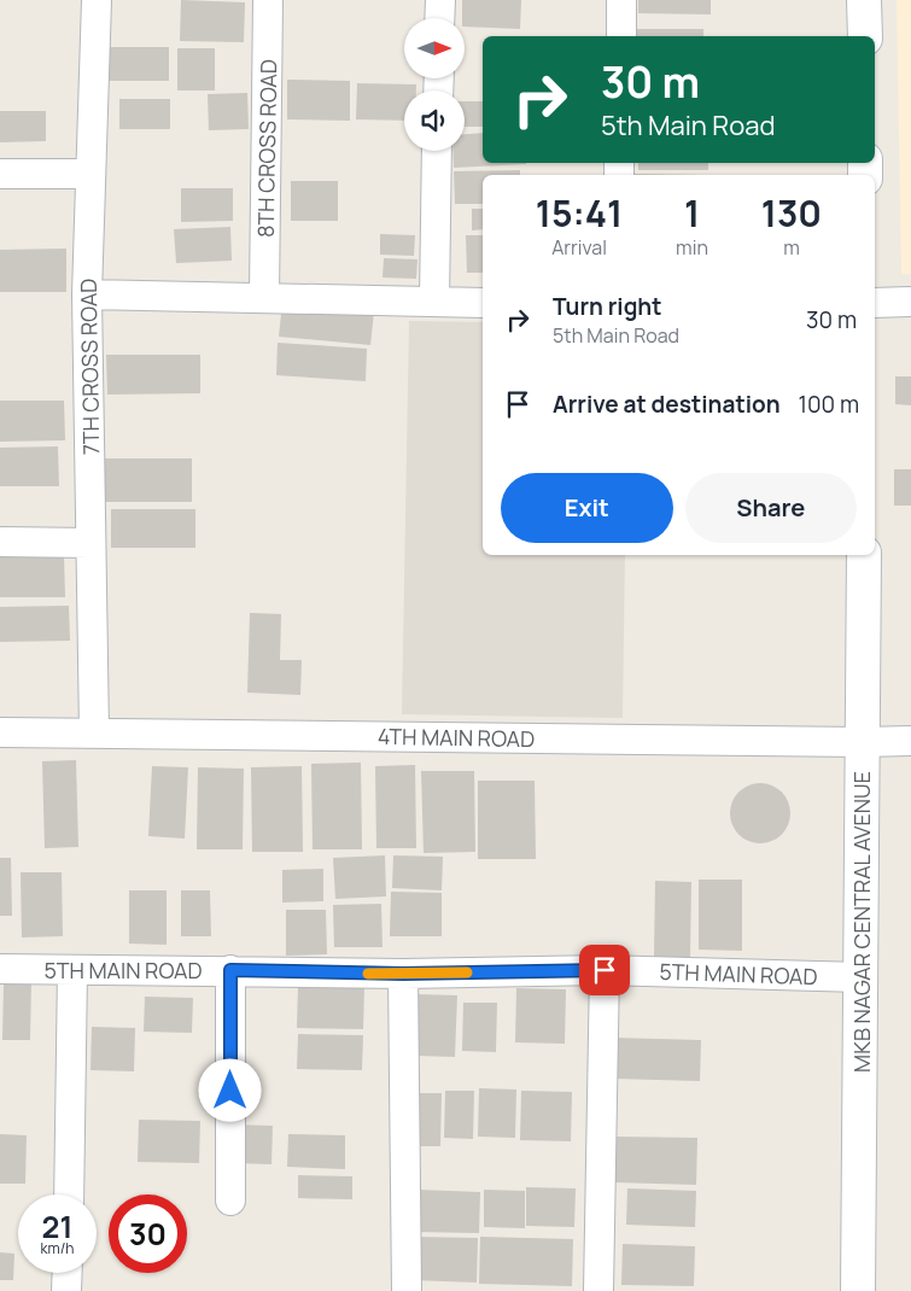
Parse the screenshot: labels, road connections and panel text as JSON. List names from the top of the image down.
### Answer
{
  "streets": {
    "main road": ["MKB NAGAR CENTRAL AVENUE"],
    "street": [
      "8TH CROSS ROAD",
      "7TH CROSS ROAD",
      "4TH MAIN ROAD",
      "5TH MAIN ROAD"
    ]
  },
  "crossings": [
    ["7TH CROSS ROAD", "4TH MAIN ROAD"],
    ["4TH MAIN ROAD", "MKB NAGAR CENTRAL AVENUE"],
    ["MKB NAGAR CENTRAL AVENUE", "5TH MAIN ROAD"]
  ],
  "north": "right",
  "page": {
    "turn": ["30 m", "5th Main Road"],
    "eta": [
      "15:41",
      "Arrival",
      "1",
      "min",
      "130",
      "m"
    ],
    "list": [
      {
        "name": "Turn right",
        "note": "5th Main Road",
        "value": "30 m"
      },
      {
        "name": "Arrive at destination",
        "value": "100 m"
      }
    ],
    "buttons": ["Exit", "Share"],
    "speed": "21 km/h",
    "limit": "30"
  }
}
